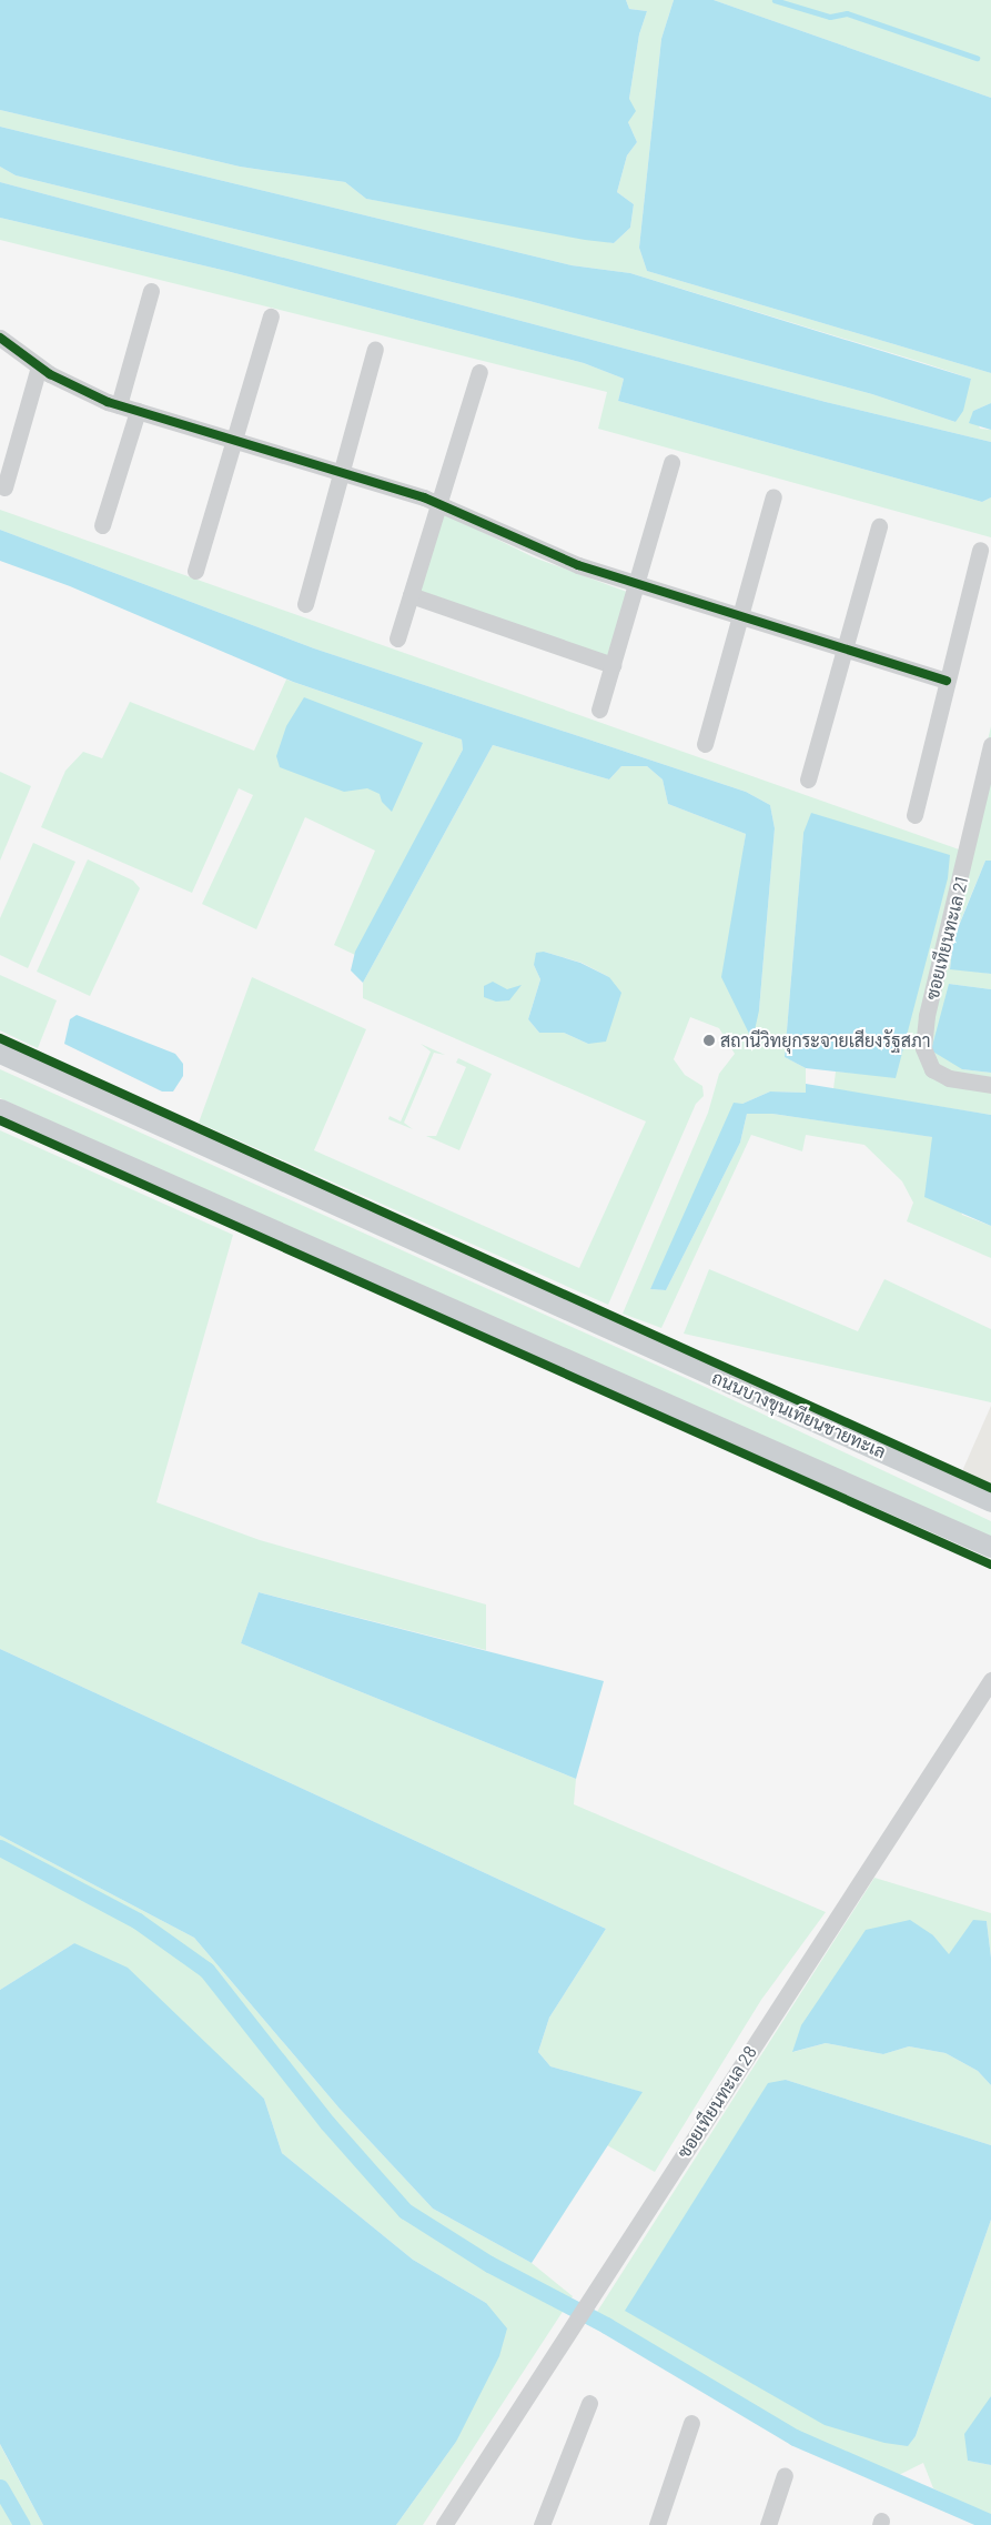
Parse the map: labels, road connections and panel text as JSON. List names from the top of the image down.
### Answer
{
  "streets": {
    "main road": ["ถนนบางขุนเทียนชายทะเล"],
    "street": ["ซอยเทียนทะเล 21", "ซอยเทียนทะเล 28"]
  },
  "places": ["สถานีวิทยุกระจายเสียงรัฐสภา"]
}
